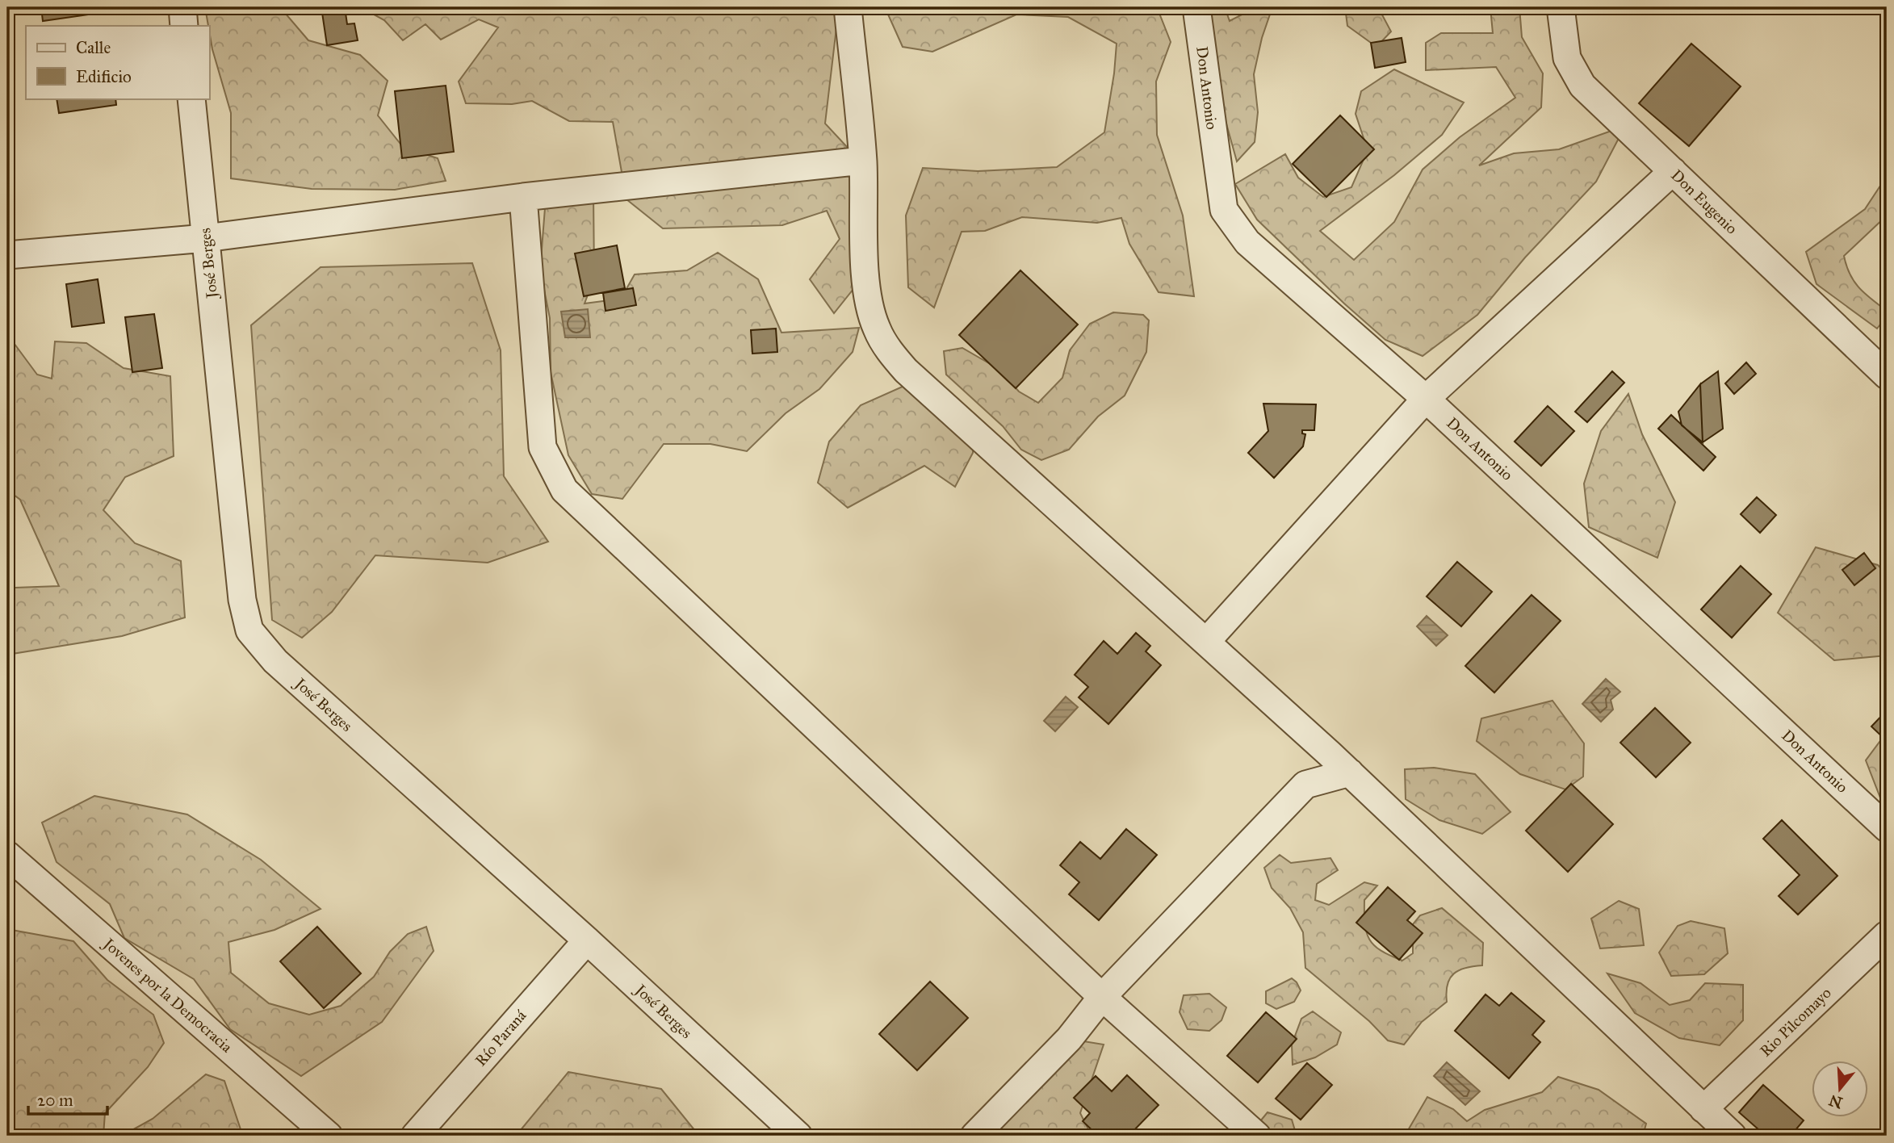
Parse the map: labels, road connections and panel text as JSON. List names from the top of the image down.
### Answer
{
  "streets": {
    "street": [
      "Don Antonio",
      "Don Eugenio",
      "José Berges",
      "Jovenes por la Democracia",
      "Rio Pilcomayo",
      "Río Paraná"
    ]
  },
  "crossings": [
    ["José Berges", "Río Paraná"]
  ],
  "legend": ["Calle", "Edificio"],
  "scale_bar": "20 m",
  "north": "bottom"
}
